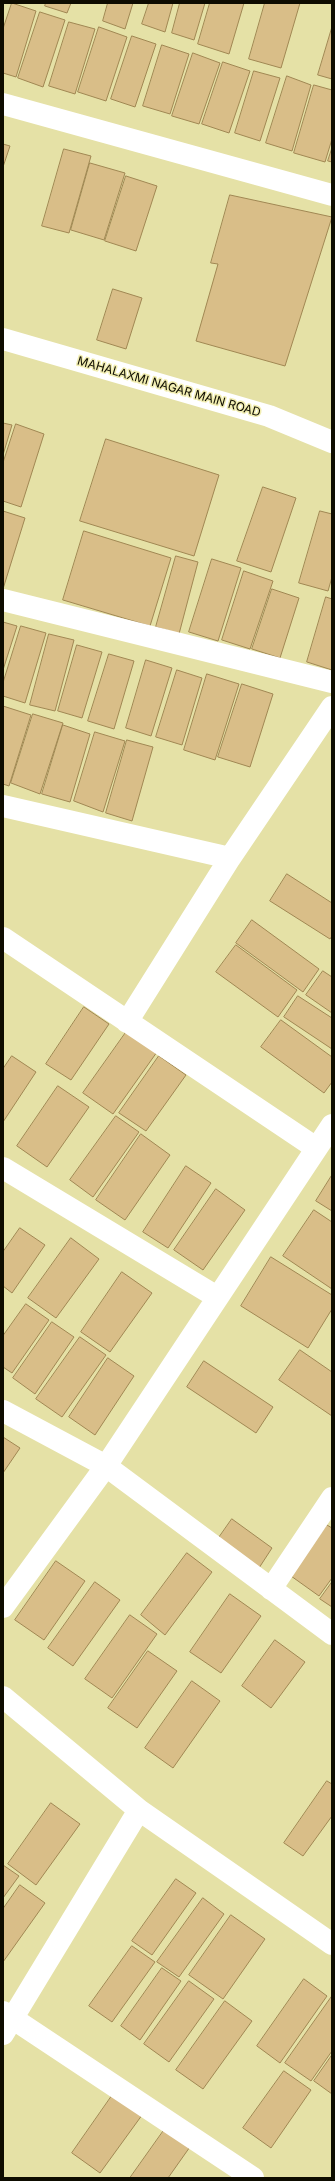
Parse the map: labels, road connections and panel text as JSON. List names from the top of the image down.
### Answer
{
  "streets": {
    "street": ["MAHALAXMI NAGAR MAIN ROAD"]
  }
}
